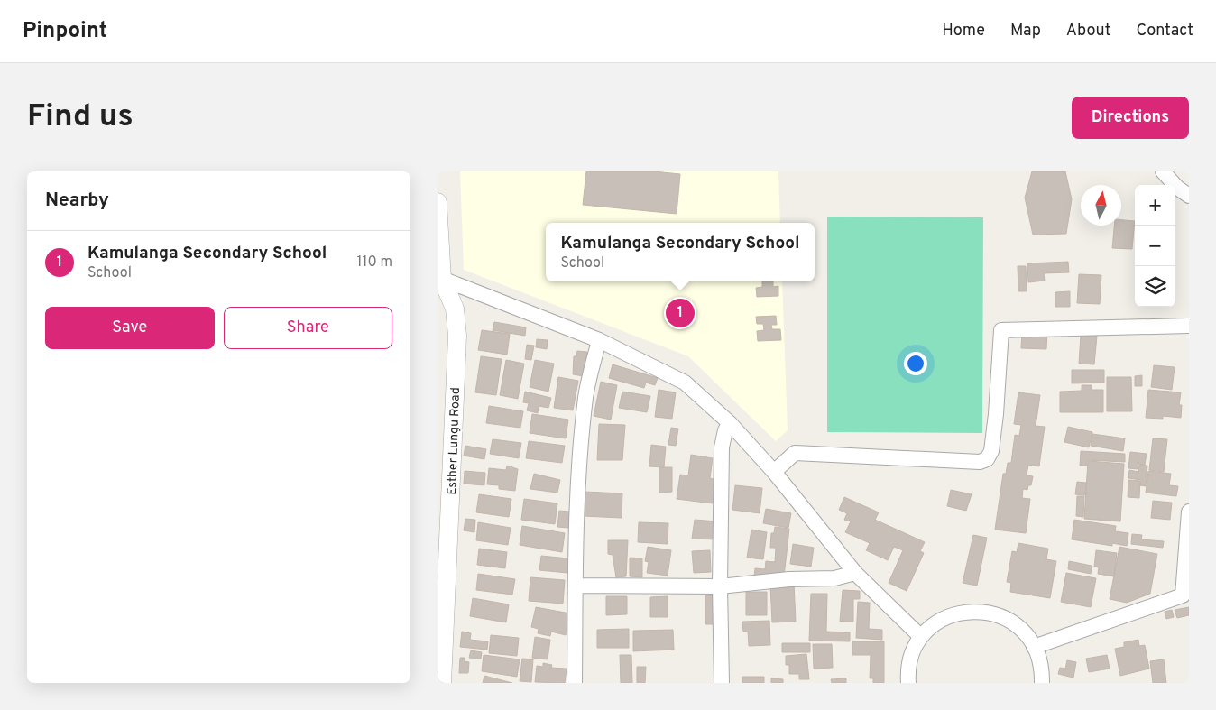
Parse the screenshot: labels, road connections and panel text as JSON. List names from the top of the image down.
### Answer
{
  "streets": {
    "street": ["Esther Lungu Road"]
  },
  "north": "top",
  "page": {
    "header": "Pinpoint",
    "nav": [
      "Home",
      "Map",
      "About",
      "Contact"
    ],
    "buttons": [
      "Directions",
      ["Save", "Share"]
    ],
    "title": "Find us",
    "heading": "Nearby",
    "map_buttons": ["+", "−"],
    "popup": ["Kamulanga Secondary School", "School"],
    "list": [
      {
        "mark": "1",
        "name": "Kamulanga Secondary School",
        "note": "School",
        "value": "110 m"
      }
    ],
    "pins": "1"
  }
}
